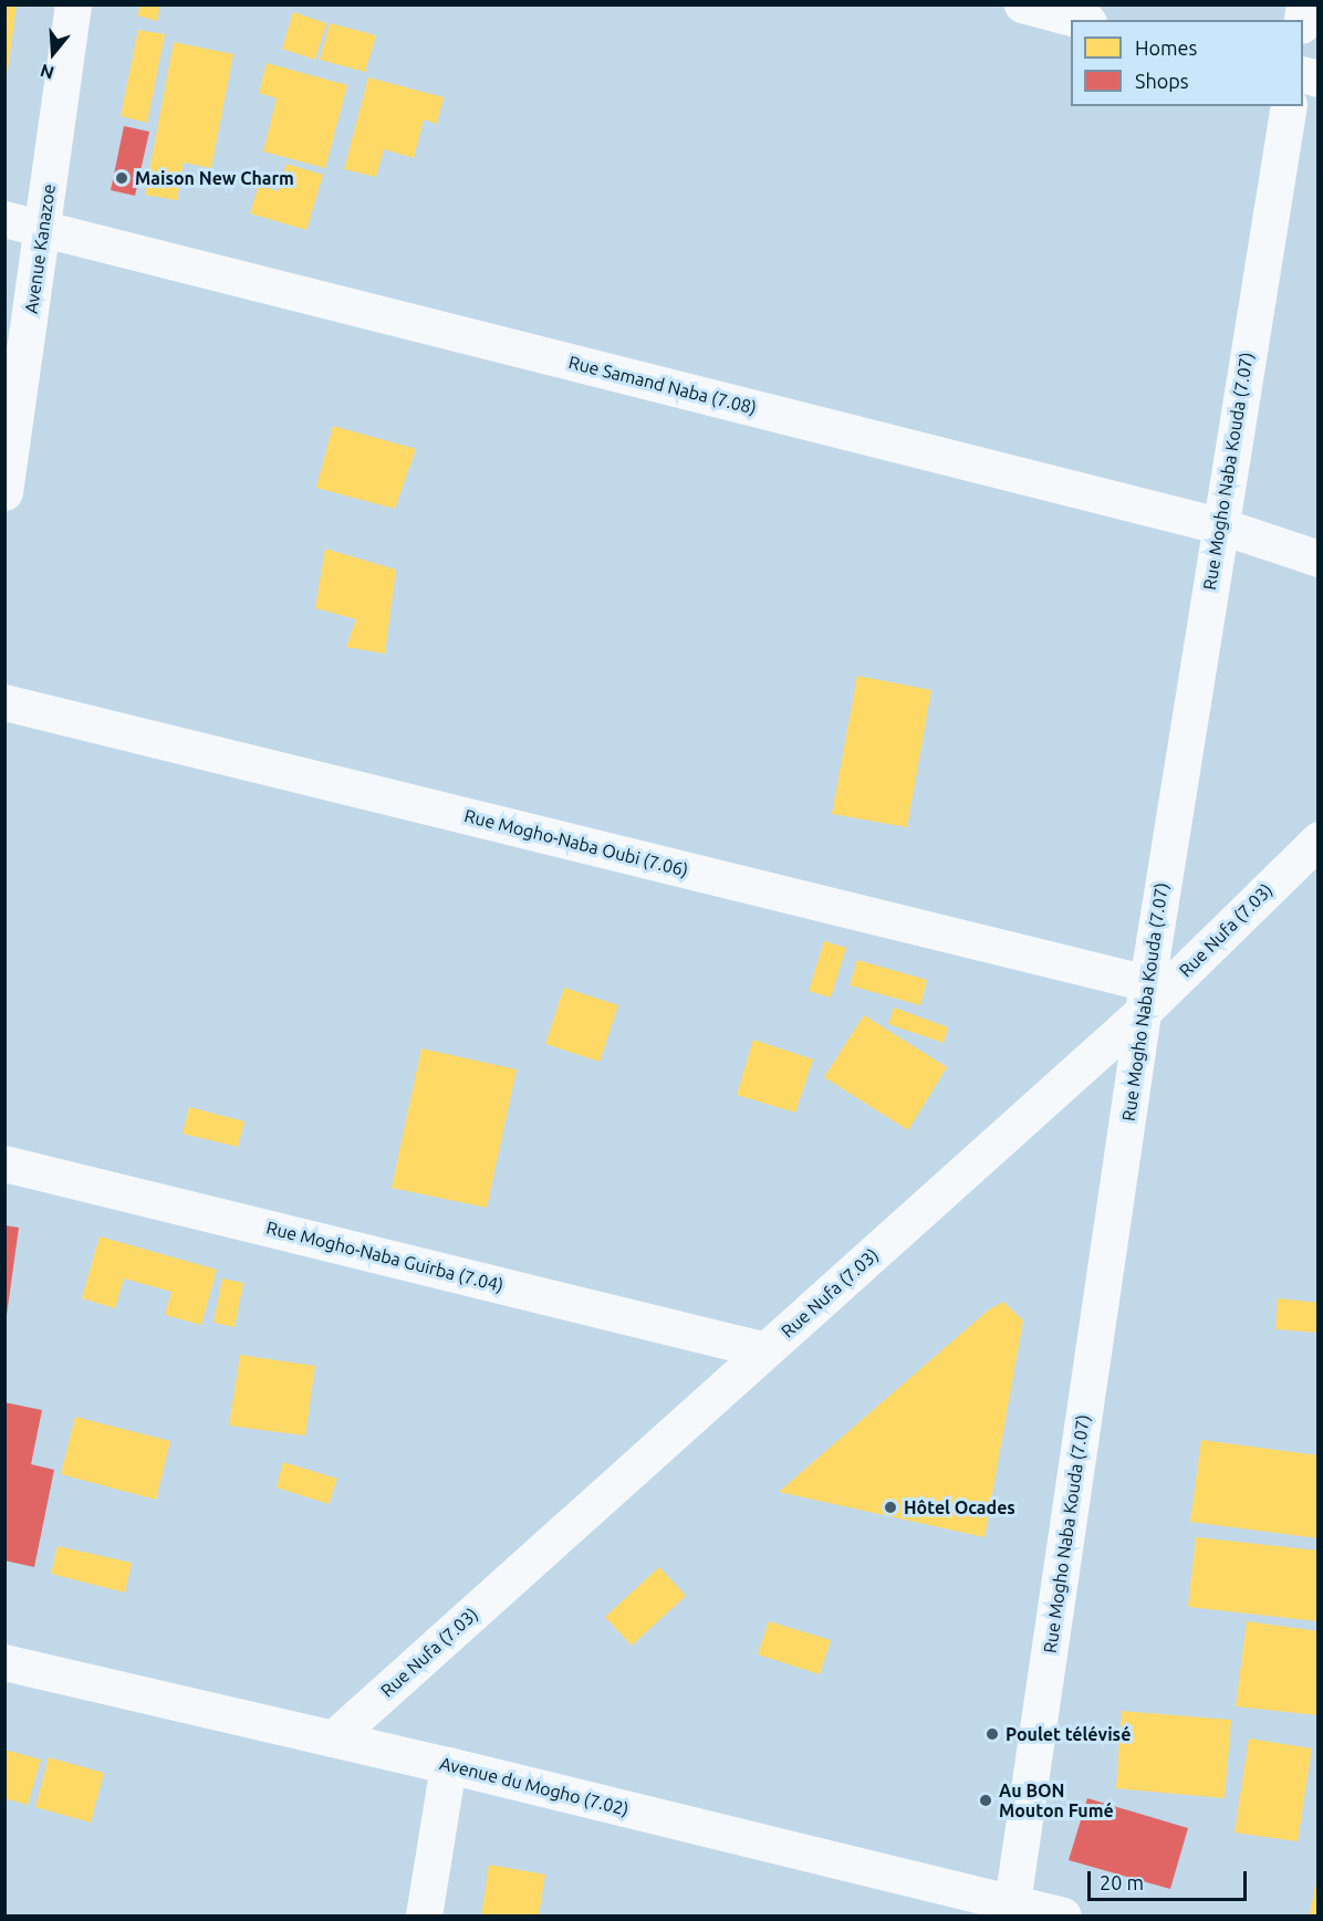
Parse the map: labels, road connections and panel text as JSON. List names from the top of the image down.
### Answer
{
  "streets": {
    "street": [
      "Avenue Kanazoe",
      "Rue Samand Naba (7.08)",
      "Rue Mogho Naba Kouda (7.07)",
      "Rue Mogho-Naba Oubi (7.06)",
      "Rue Nufa (7.03)",
      "Rue Mogho-Naba Guirba (7.04)",
      "Avenue du Mogho (7.02)"
    ]
  },
  "crossings": [
    ["Avenue Kanazoe", "Rue Samand Naba (7.08)"],
    ["Rue Samand Naba (7.08)", "Rue Mogho Naba Kouda (7.07)"],
    ["Rue Mogho Naba Kouda (7.07)", "Rue Mogho-Naba Oubi (7.06)"],
    ["Rue Mogho Naba Kouda (7.07)", "Rue Nufa (7.03)"],
    ["Rue Mogho Naba Kouda (7.07)", "Avenue du Mogho (7.02)"],
    ["Rue Mogho-Naba Oubi (7.06)", "Rue Nufa (7.03)"],
    ["Rue Nufa (7.03)", "Rue Mogho-Naba Guirba (7.04)"],
    ["Rue Nufa (7.03)", "Avenue du Mogho (7.02)"]
  ],
  "places": [
    "Maison New Charm",
    "Hôtel Ocades",
    "Poulet télévisé",
    "Au BON Mouton Fumé"
  ],
  "legend": ["Homes", "Shops"],
  "scale_bar": "20 m",
  "north": "bottom"
}
